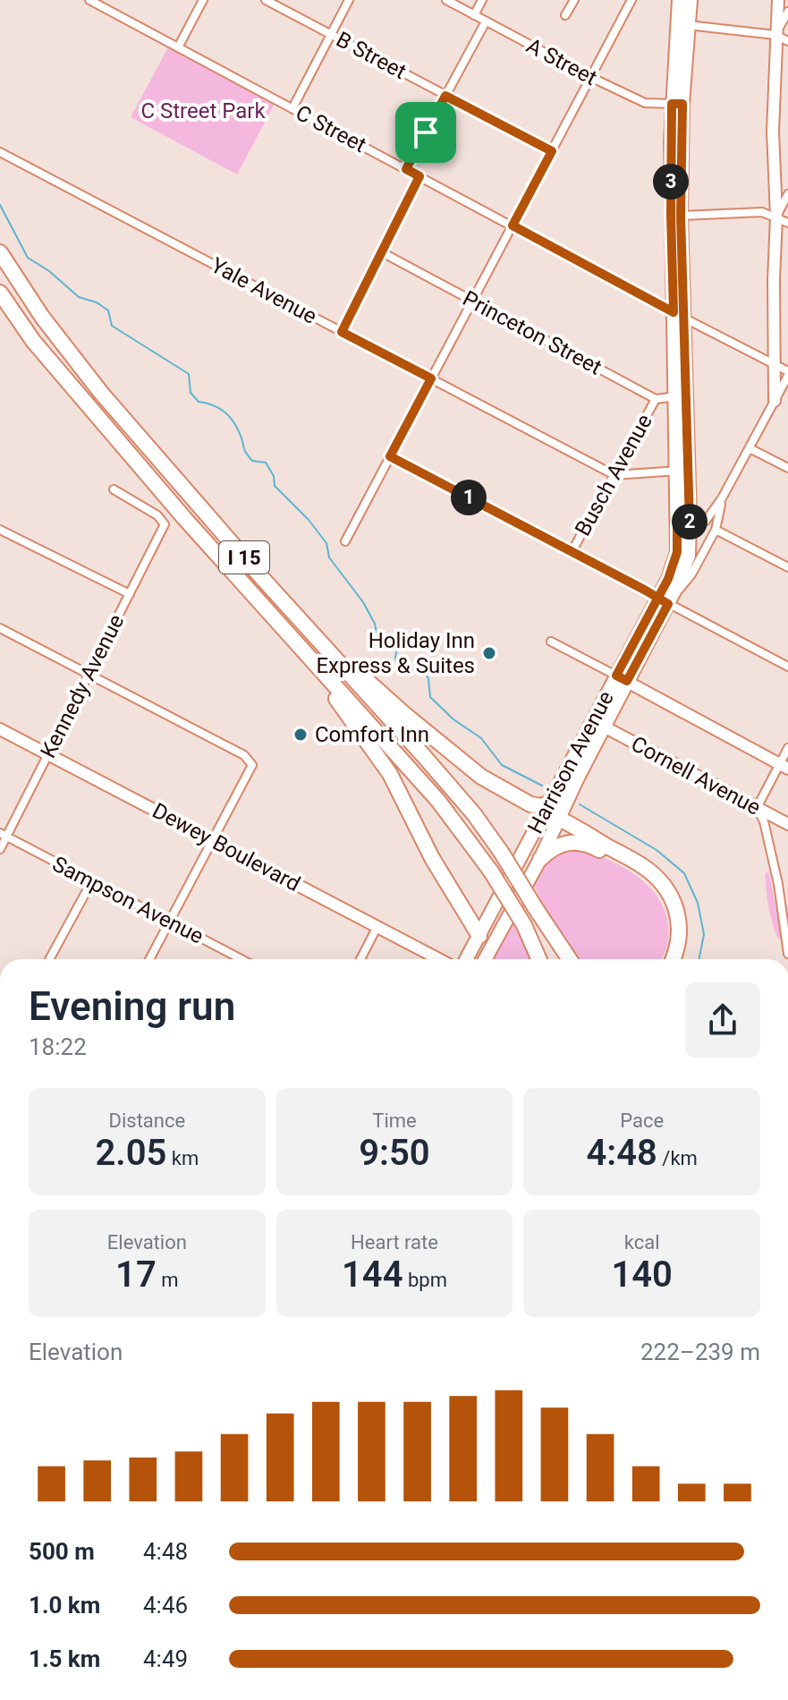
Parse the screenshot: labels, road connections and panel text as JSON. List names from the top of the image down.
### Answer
{
  "streets": {
    "highway": ["I 15"],
    "main road": ["Harrison Avenue"],
    "street": [
      "B Street",
      "A Street",
      "C Street",
      "Yale Avenue",
      "Princeton Street",
      "Busch Avenue",
      "Kennedy Avenue",
      "Cornell Avenue",
      "Dewey Boulevard",
      "Sampson Avenue"
    ]
  },
  "crossings": [
    ["A Street", "Harrison Avenue"],
    ["C Street", "Harrison Avenue"],
    ["Yale Avenue", "Busch Avenue"],
    ["Princeton Street", "Busch Avenue"],
    ["Kennedy Avenue", "Dewey Boulevard"],
    ["Kennedy Avenue", "Sampson Avenue"],
    ["Harrison Avenue", "Cornell Avenue"]
  ],
  "parks": ["C Street Park"],
  "places": ["Holiday Inn Express & Suites", "Comfort Inn"],
  "page": {
    "pins": ["3", "1", "2"],
    "heading": ["Evening run", "18:22"],
    "stats": [
      ["Distance", "2.05 km"],
      ["Time", "9:50"],
      ["Pace", "4:48 /km"],
      ["Elevation", "17 m"],
      ["Heart rate", "144 bpm"],
      ["kcal", "140"]
    ],
    "chart": ["Elevation", "222–239 m"],
    "list": [
      {
        "name": "500 m",
        "note": "4:48"
      },
      {
        "name": "1.0 km",
        "note": "4:46"
      },
      {
        "name": "1.5 km",
        "note": "4:49"
      }
    ]
  }
}
